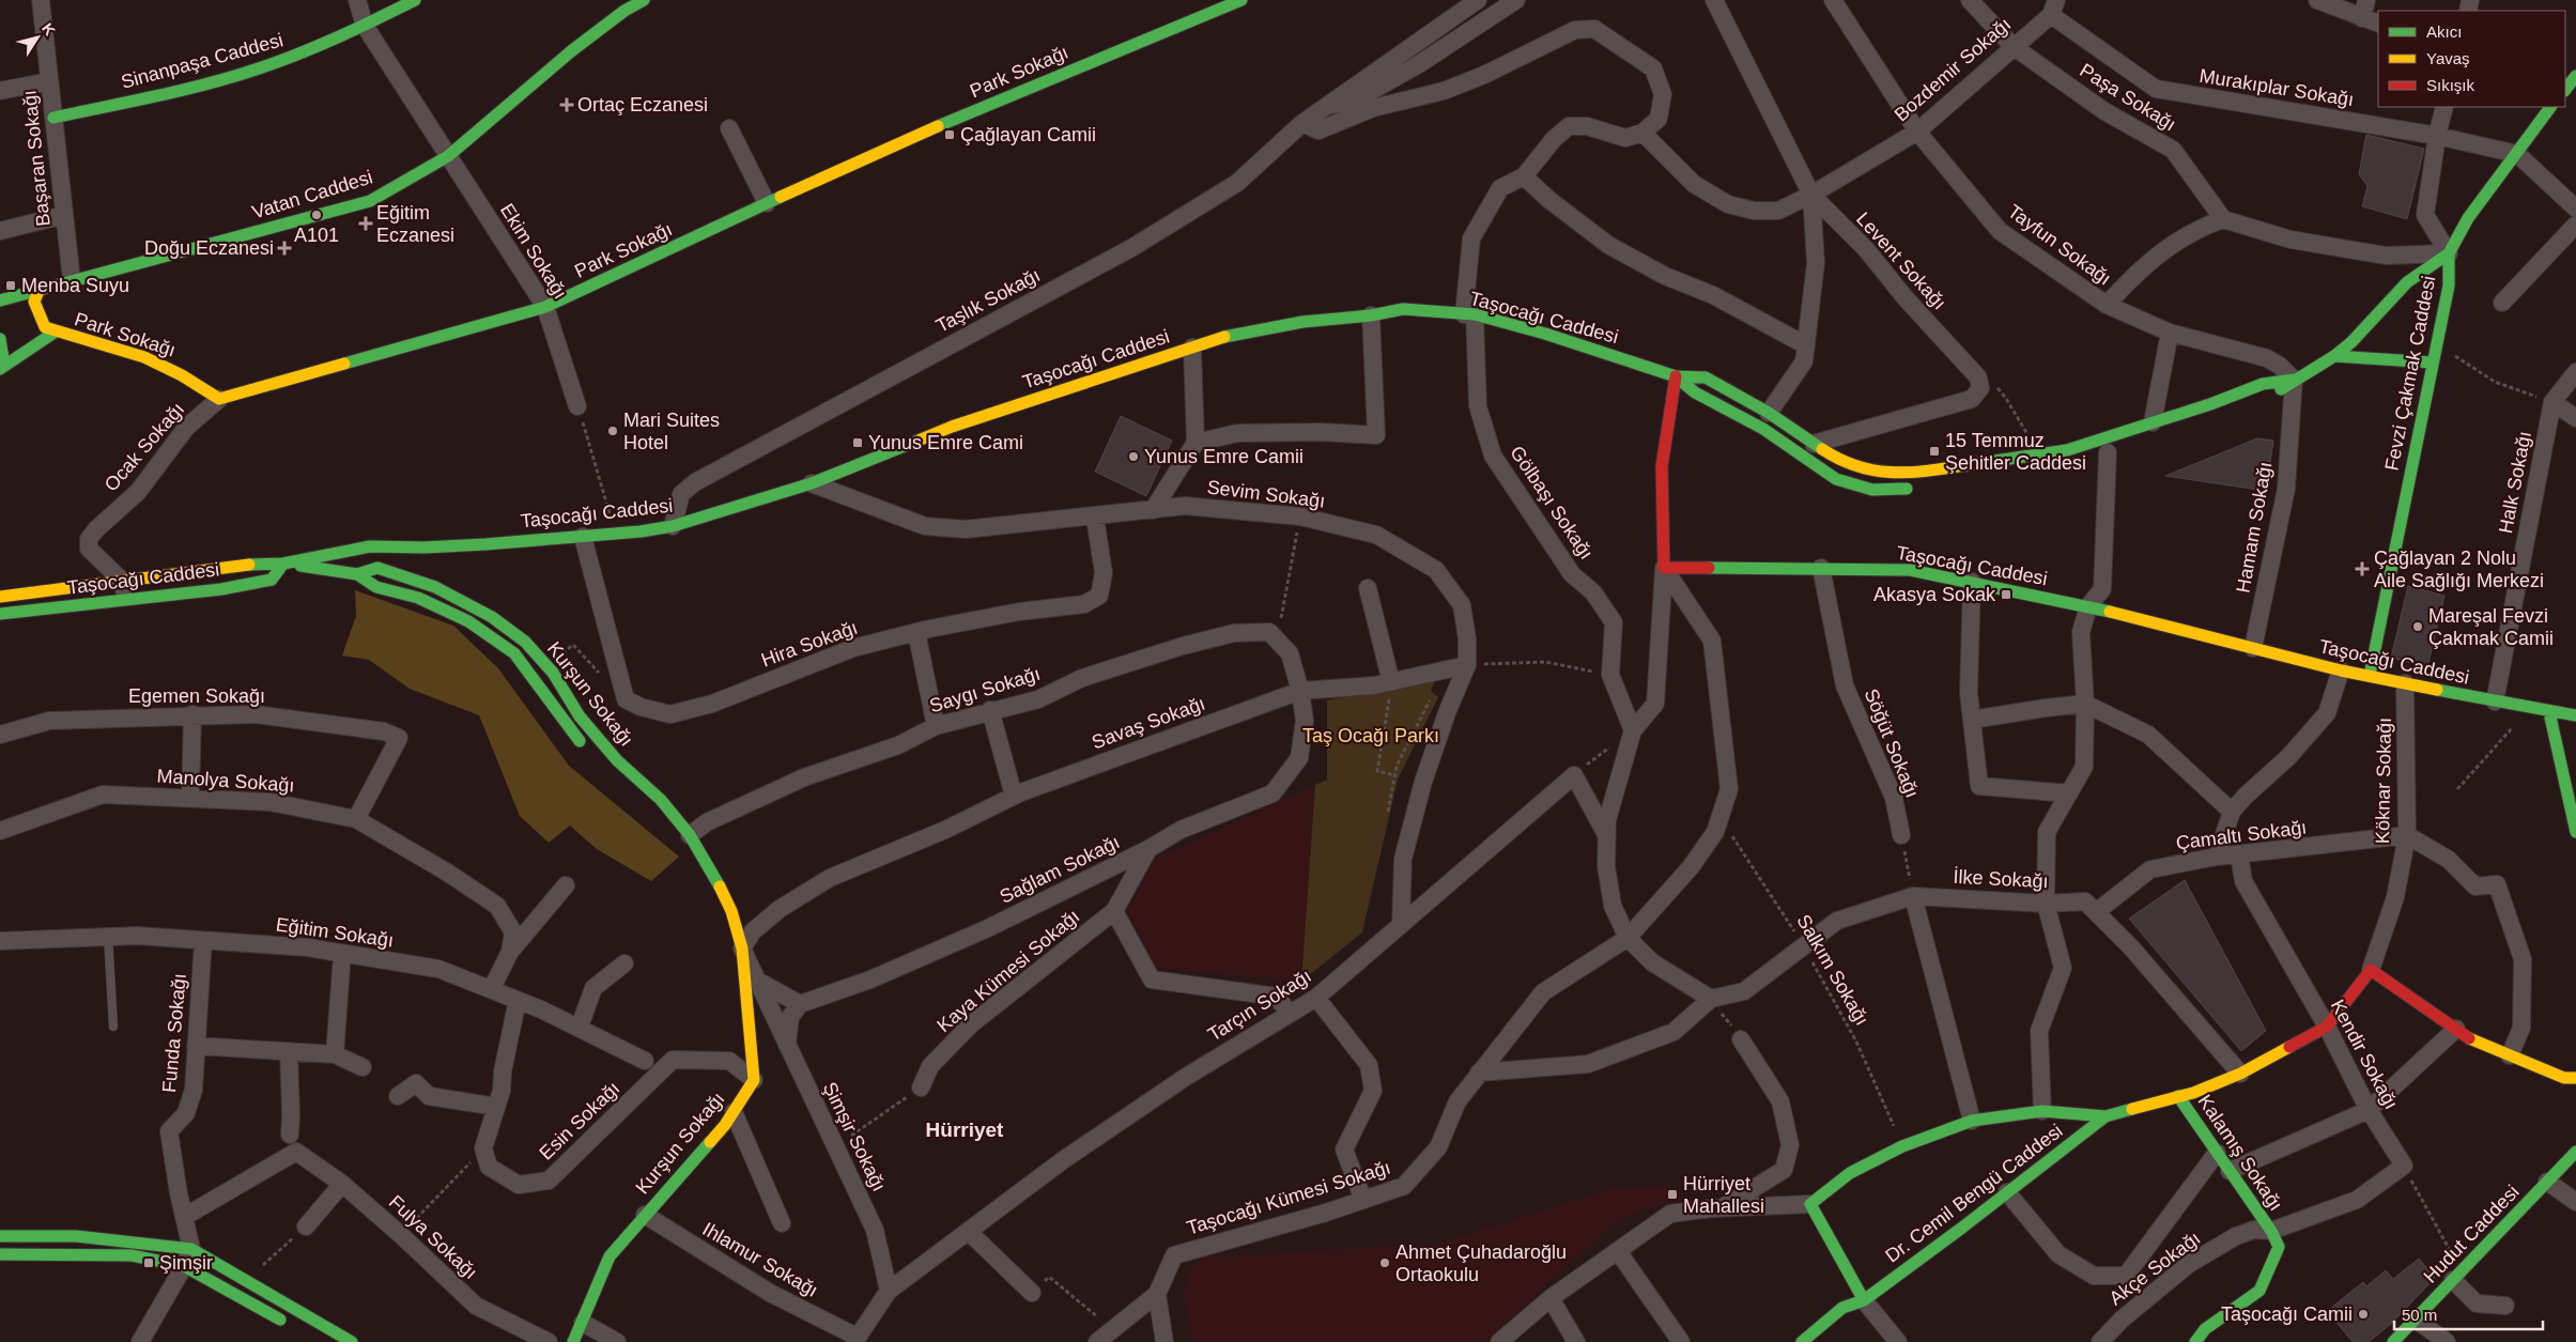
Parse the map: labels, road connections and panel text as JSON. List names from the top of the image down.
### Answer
{
  "streets": {
    "street": [
      "Sinanpaşa Caddesi",
      "Bozdemir Sokağı",
      "Park Sokağı",
      "Murakıplar Sokağı",
      "Paşa Sokağı",
      "Başaran Sokağı",
      "Vatan Caddesi",
      "Tayfun Sokağı",
      "Ekim Sokağı",
      "Levent Sokağı",
      "Taşlık Sokağı",
      "Taşocağı Caddesi",
      "Fevzi Çakmak Caddesi",
      "Ocak Sokağı",
      "Halk Sokağı",
      "Sevim Sokağı",
      "Gölbaşı Sokağı",
      "Hamam Sokağı",
      "Hira Sokağı",
      "Saygı Sokağı",
      "Kurşun Sokağı",
      "Egemen Sokağı",
      "Savaş Sokağı",
      "Söğüt Sokağı",
      "Manolya Sokağı",
      "Köknar Sokağı",
      "Çamaltı Sokağı",
      "Sağlam Sokağı",
      "İlke Sokağı",
      "Eğitim Sokağı",
      "Kaya Kümesi Sokağı",
      "Tarçın Sokağı",
      "Funda Sokağı",
      "Kendir Sokağı",
      "Esin Sokağı",
      "Şimşir Sokağı",
      "Kalamış Sokağı",
      "Dr. Cemil Bengü Caddesi",
      "Taşocağı Kümesi Sokağı",
      "Hudut Caddesi",
      "Fulya Sokağı",
      "Ihlamur Sokağı",
      "Akçe Sokağı"
    ],
    "path": ["Salkım Sokağı"]
  },
  "crossings": [
    ["Sinanpaşa Caddesi", "Başaran Sokağı"],
    ["Sinanpaşa Caddesi", "Ekim Sokağı"],
    ["Bozdemir Sokağı", "Murakıplar Sokağı"],
    ["Bozdemir Sokağı", "Paşa Sokağı"],
    ["Bozdemir Sokağı", "Tayfun Sokağı"],
    ["Bozdemir Sokağı", "Levent Sokağı"],
    ["Park Sokağı", "Vatan Caddesi"],
    ["Park Sokağı", "Ekim Sokağı"],
    ["Park Sokağı", "Ocak Sokağı"],
    ["Murakıplar Sokağı", "Fevzi Çakmak Caddesi"],
    ["Başaran Sokağı", "Vatan Caddesi"],
    ["Vatan Caddesi", "Ekim Sokağı"],
    ["Tayfun Sokağı", "Hamam Sokağı"],
    ["Taşlık Sokağı", "Taşocağı Caddesi"],
    ["Taşocağı Caddesi", "Fevzi Çakmak Caddesi"],
    ["Taşocağı Caddesi", "Ocak Sokağı"],
    ["Taşocağı Caddesi", "Halk Sokağı"],
    ["Taşocağı Caddesi", "Sevim Sokağı"],
    ["Taşocağı Caddesi", "Gölbaşı Sokağı"],
    ["Taşocağı Caddesi", "Hamam Sokağı"],
    ["Taşocağı Caddesi", "Hira Sokağı"],
    ["Taşocağı Caddesi", "Kurşun Sokağı"],
    ["Taşocağı Caddesi", "Söğüt Sokağı"],
    ["Taşocağı Caddesi", "Köknar Sokağı"],
    ["Taşocağı Caddesi", "Taşocağı Kümesi Sokağı"],
    ["Sevim Sokağı", "Hira Sokağı"],
    ["Sevim Sokağı", "Savaş Sokağı"],
    ["Sevim Sokağı", "Tarçın Sokağı"],
    ["Saygı Sokağı", "Kurşun Sokağı"],
    ["Kurşun Sokağı", "Savaş Sokağı"],
    ["Kurşun Sokağı", "Esin Sokağı"],
    ["Kurşun Sokağı", "Şimşir Sokağı"],
    ["Kurşun Sokağı", "Ihlamur Sokağı"],
    ["Egemen Sokağı", "Manolya Sokağı"],
    ["Savaş Sokağı", "Sağlam Sokağı"],
    ["Savaş Sokağı", "Şimşir Sokağı"],
    ["Manolya Sokağı", "Eğitim Sokağı"],
    ["Köknar Sokağı", "Çamaltı Sokağı"],
    ["Çamaltı Sokağı", "İlke Sokağı"],
    ["Çamaltı Sokağı", "Kendir Sokağı"],
    ["İlke Sokağı", "Salkım Sokağı"],
    ["Eğitim Sokağı", "Funda Sokağı"],
    ["Salkım Sokağı", "Taşocağı Kümesi Sokağı"],
    ["Tarçın Sokağı", "Şimşir Sokağı"],
    ["Funda Sokağı", "Fulya Sokağı"],
    ["Kendir Sokağı", "Akçe Sokağı"],
    ["Kalamış Sokağı", "Akçe Sokağı"]
  ],
  "districts": ["Hürriyet"],
  "parks": ["Taş Ocağı Parkı"],
  "places": {
    "health": [
      "Ortaç Eczanesi",
      "Eğitim Eczanesi",
      "Doğu Eczanesi",
      "Çağlayan 2 Nolu Aile Sağlığı Merkezi"
    ],
    "transit": [
      "Çağlayan Camii",
      "Menba Suyu",
      "Yunus Emre Cami",
      "15 Temmuz Şehitler Caddesi",
      "Akasya Sokak",
      "Hürriyet Mahallesi",
      "Şimşir"
    ],
    "other": [
      "A101",
      "Mari Suites Hotel",
      "Yunus Emre Camii",
      "Mareşal Fevzi Çakmak Camii",
      "Ahmet Çuhadaroğlu Ortaokulu",
      "Taşocağı Camii"
    ]
  },
  "legend": ["Akıcı", "Yavaş", "Sıkışık"],
  "scale_bar": "50 m",
  "north": "top right"
}
